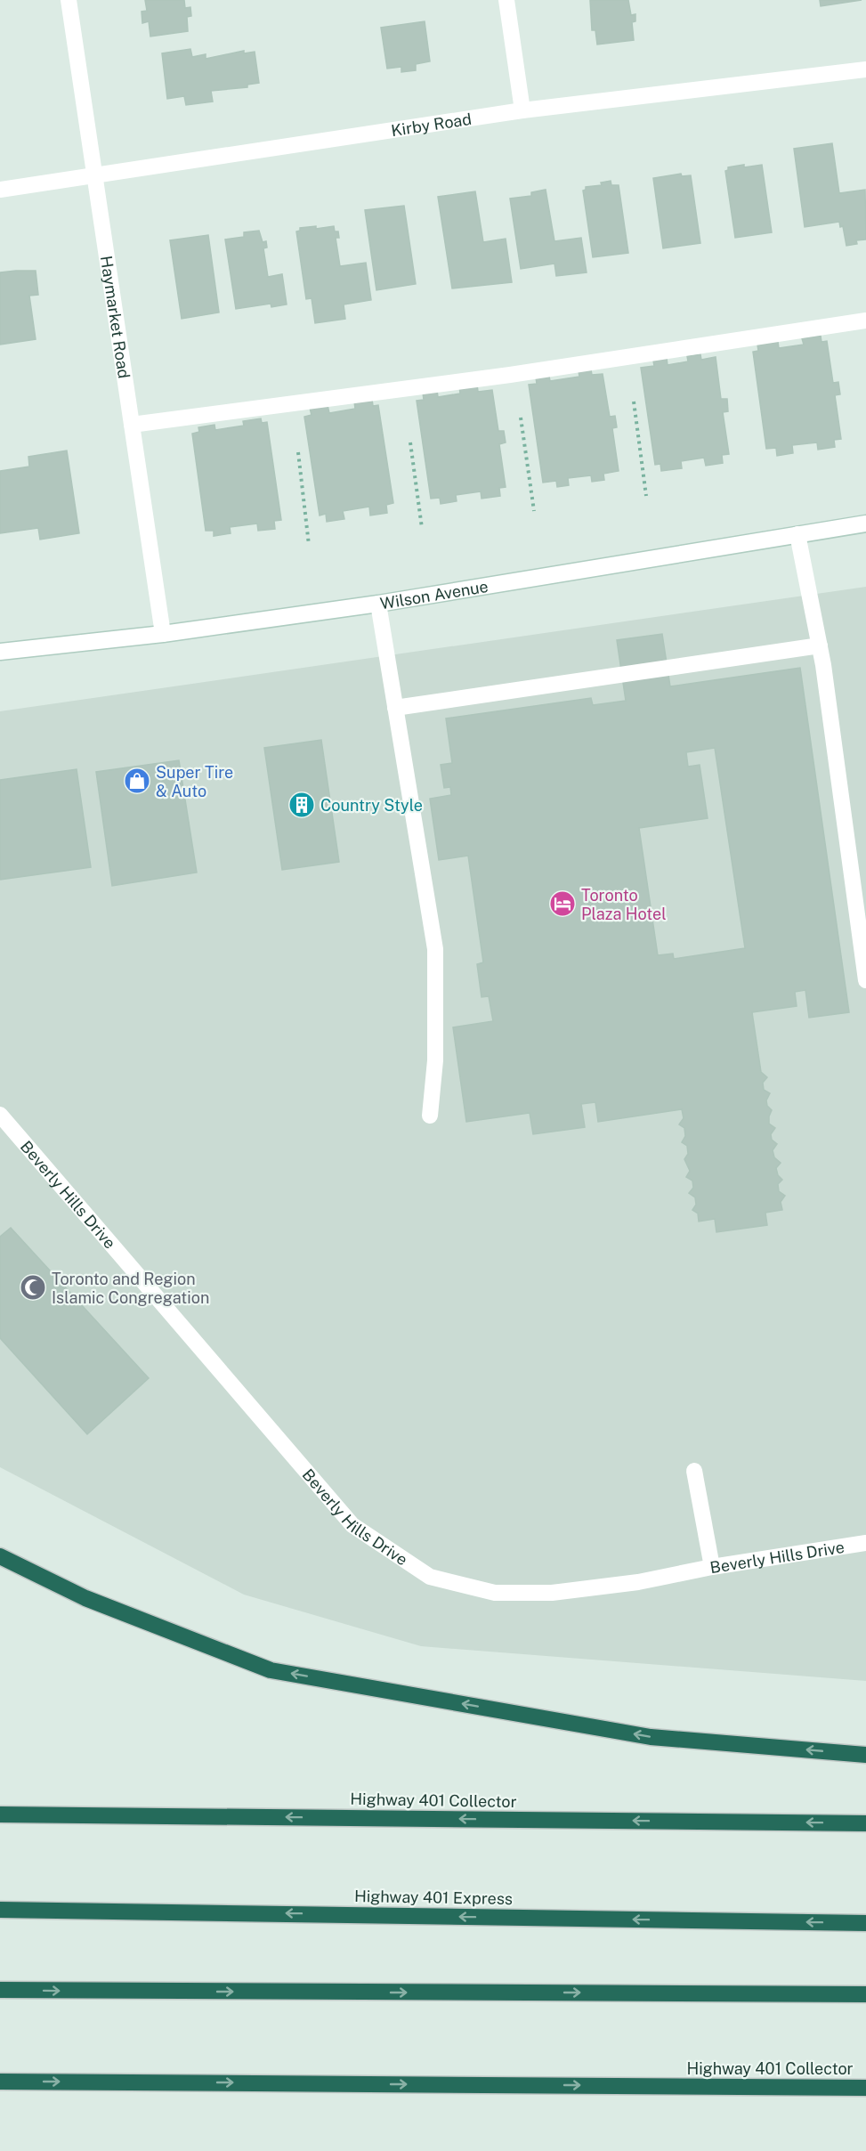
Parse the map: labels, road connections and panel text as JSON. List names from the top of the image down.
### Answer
{
  "streets": {
    "highway": ["Highway 401 Collector", "Highway 401 Express"],
    "street": [
      "Kirby Road",
      "Haymarket Road",
      "Wilson Avenue",
      "Beverly Hills Drive"
    ]
  },
  "crossings": [
    ["Kirby Road", "Haymarket Road"],
    ["Haymarket Road", "Wilson Avenue"]
  ],
  "places": {
    "shop": ["Super Tire & Auto"],
    "building": ["Country Style"],
    "hotel": ["Toronto Plaza Hotel"],
    "mosque": ["Toronto and Region Islamic Congregation"]
  }
}
